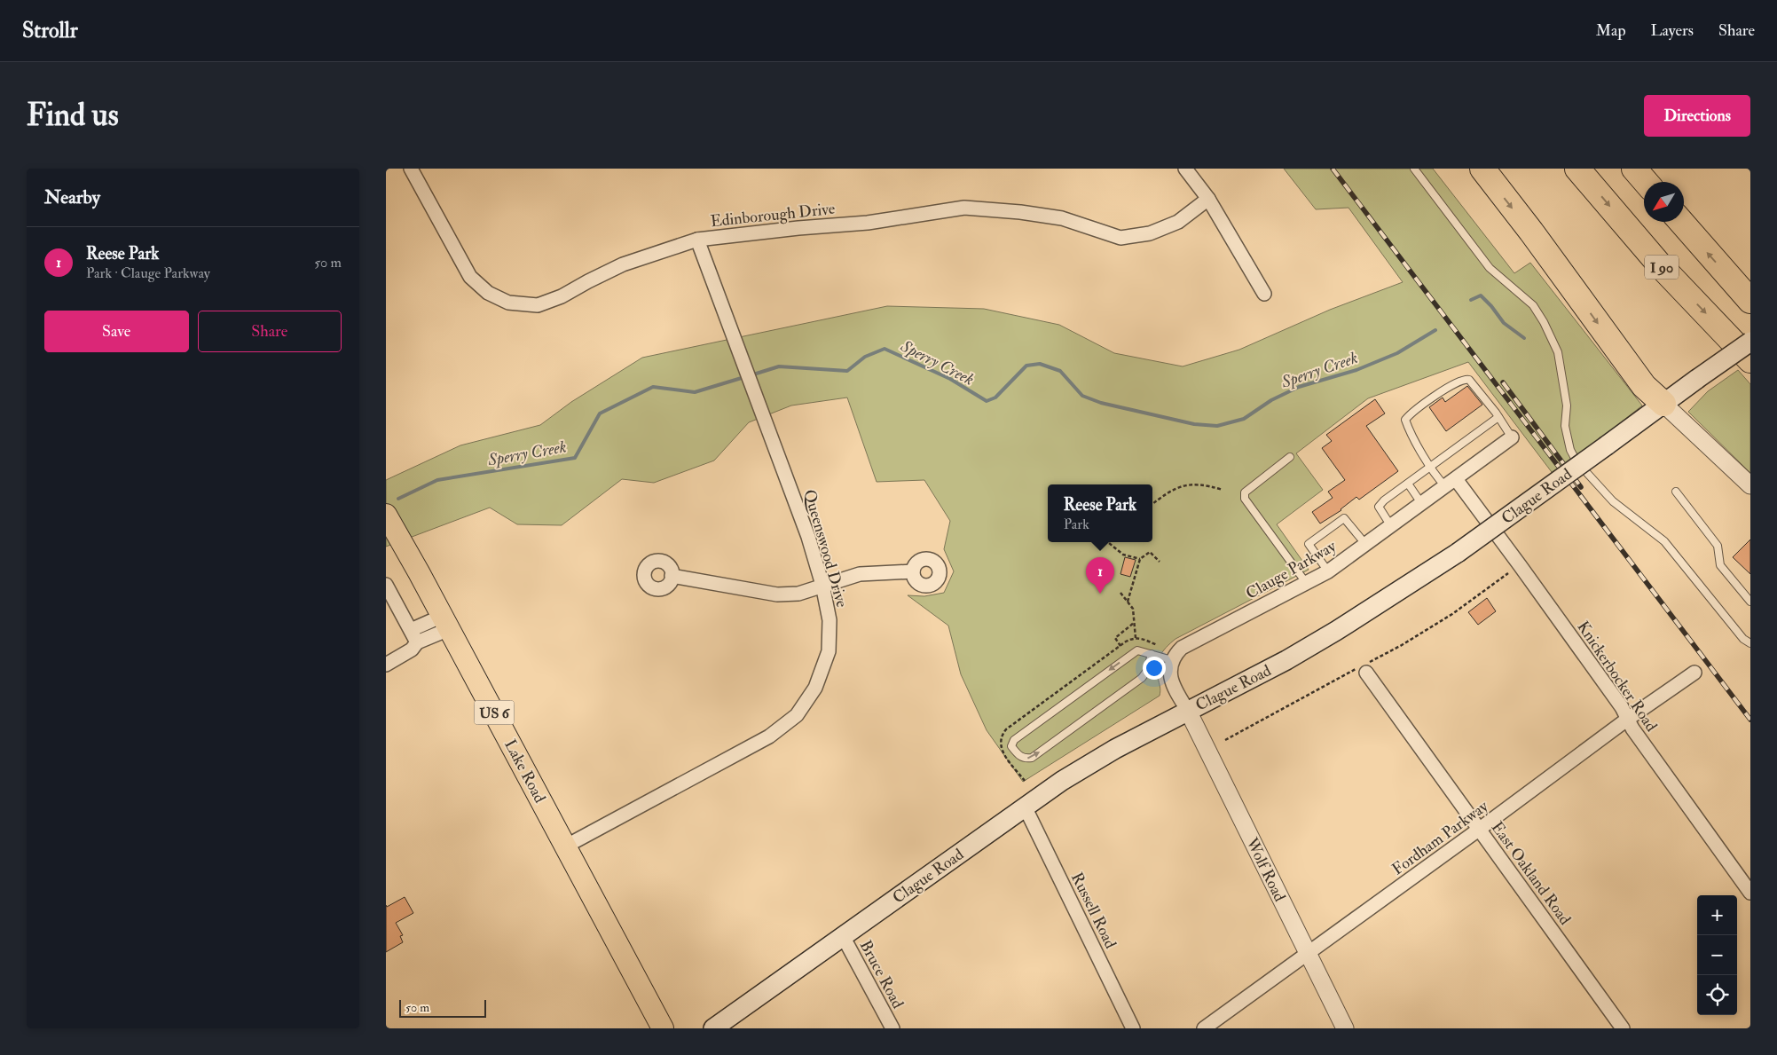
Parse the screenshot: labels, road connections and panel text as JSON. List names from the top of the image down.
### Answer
{
  "streets": {
    "highway": ["I 90"],
    "main road": ["Clague Road", "US 6", "Lake Road"],
    "street": [
      "Edinborough Drive",
      "Queenswood Drive",
      "Clauge Parkway",
      "Knickerbocker Road",
      "Fordham Parkway",
      "Wolf Road",
      "East Oakland Road",
      "Russell Road",
      "Bruce Road"
    ]
  },
  "crossings": [
    ["Edinborough Drive", "Queenswood Drive"],
    ["Clague Road", "Wolf Road"],
    ["Clague Road", "Russell Road"],
    ["Clague Road", "Bruce Road"],
    ["Queenswood Drive", "Lake Road"],
    ["Clauge Parkway", "Knickerbocker Road"],
    ["Knickerbocker Road", "Fordham Parkway"],
    ["Fordham Parkway", "Wolf Road"],
    ["Fordham Parkway", "East Oakland Road"]
  ],
  "water": ["Sperry Creek"],
  "scale_bar": "50 m",
  "north": "bottom left",
  "page": {
    "header": "Strollr",
    "nav": ["Map", "Layers", "Share"],
    "buttons": [
      "Directions",
      ["Save", "Share"]
    ],
    "title": "Find us",
    "heading": "Nearby",
    "list": [
      {
        "mark": "1",
        "name": "Reese Park",
        "note": "Park · Clauge Parkway",
        "value": "50 m"
      }
    ],
    "popup": ["Reese Park", "Park"],
    "pins": "1",
    "map_buttons": ["+", "−"],
    "scale": "50 m"
  }
}
